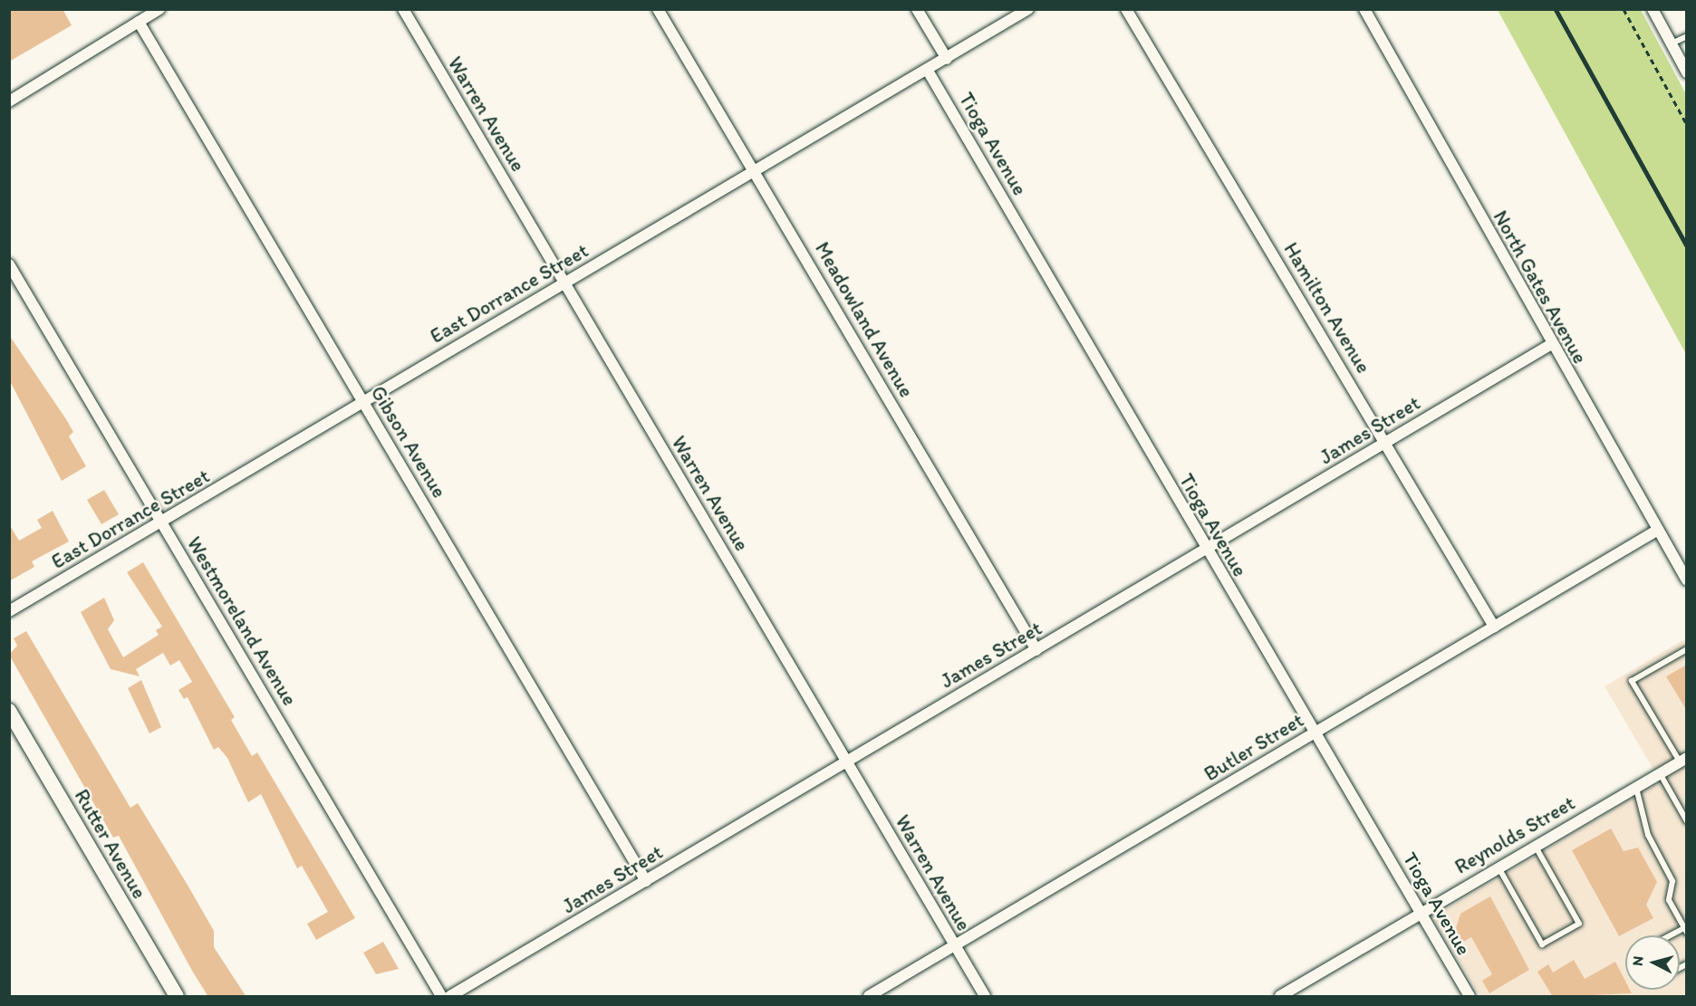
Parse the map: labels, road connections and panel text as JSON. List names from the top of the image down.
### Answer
{
  "streets": {
    "main road": ["Rutter Avenue"],
    "street": [
      "Warren Avenue",
      "Tioga Avenue",
      "North Gates Avenue",
      "East Dorrance Street",
      "Hamilton Avenue",
      "Meadowland Avenue",
      "James Street",
      "Gibson Avenue",
      "Westmoreland Avenue",
      "Butler Street",
      "Reynolds Street"
    ]
  },
  "crossings": [
    ["Warren Avenue", "East Dorrance Street"],
    ["Warren Avenue", "James Street"],
    ["Warren Avenue", "Butler Street"],
    ["Tioga Avenue", "East Dorrance Street"],
    ["Tioga Avenue", "James Street"],
    ["Tioga Avenue", "Butler Street"],
    ["Tioga Avenue", "Reynolds Street"],
    ["North Gates Avenue", "James Street"],
    ["North Gates Avenue", "Butler Street"],
    ["East Dorrance Street", "Meadowland Avenue"],
    ["East Dorrance Street", "Gibson Avenue"],
    ["East Dorrance Street", "Westmoreland Avenue"],
    ["Hamilton Avenue", "James Street"],
    ["Hamilton Avenue", "Butler Street"],
    ["Meadowland Avenue", "James Street"],
    ["James Street", "Gibson Avenue"]
  ],
  "north": "left"
}
